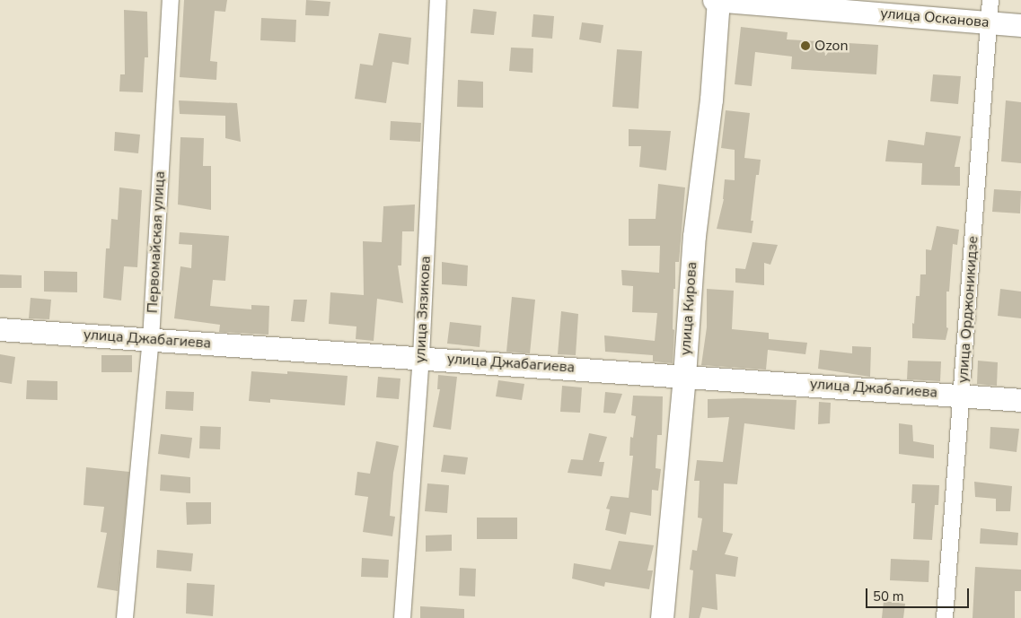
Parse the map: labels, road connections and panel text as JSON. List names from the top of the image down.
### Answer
{
  "streets": {
    "main road": ["улица Осканова", "улица Кирова", "улица Джабагиева"],
    "street": ["Первомайская улица", "улица Зязикова", "улица Орджоникидзе"]
  },
  "crossings": [
    ["улица Осканова", "улица Кирова"],
    ["улица Осканова", "улица Орджоникидзе"],
    ["Первомайская улица", "улица Джабагиева"],
    ["улица Кирова", "улица Джабагиева"],
    ["улица Зязикова", "улица Джабагиева"],
    ["улица Орджоникидзе", "улица Джабагиева"]
  ],
  "places": ["Ozon"],
  "scale_bar": "50 m"
}
